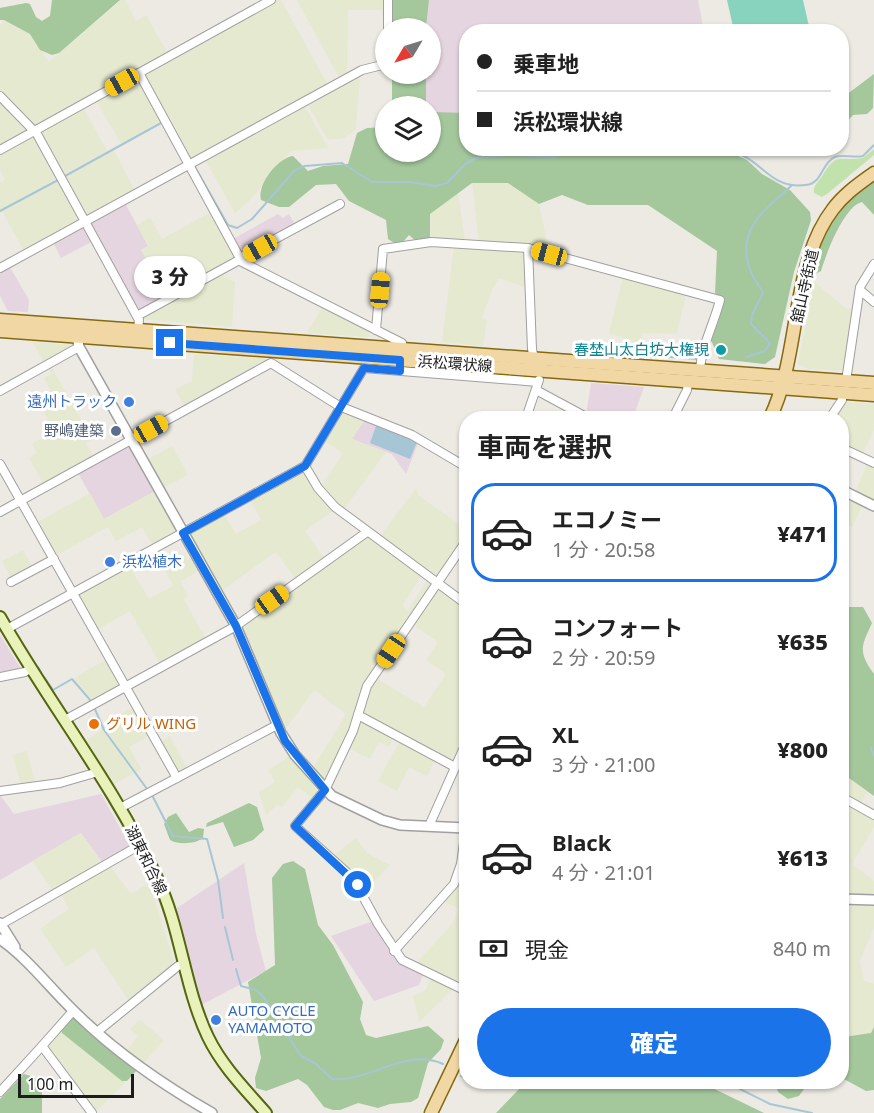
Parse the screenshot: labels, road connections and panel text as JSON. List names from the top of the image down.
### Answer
{
  "streets": {
    "main road": ["舘山寺街道", "浜松環状線", "湖東和合線"]
  },
  "crossings": [
    ["舘山寺街道", "浜松環状線"]
  ],
  "places": [
    "春埜山太白坊大権現",
    "遠州トラック",
    "野嶋建築",
    "浜松植木",
    "グリル WING",
    "AUTO CYCLE YAMAMOTO"
  ],
  "scale_bar": "100 m",
  "north": "bottom left",
  "page": {
    "banner": ["乗車地", "浜松環状線"],
    "bubble": "3 分",
    "heading": "車両を選択",
    "list": [
      {
        "name": "エコノミー",
        "note": "1 分 · 20:58",
        "value": "¥471"
      },
      {
        "name": "コンフォート",
        "note": "2 分 · 20:59",
        "value": "¥635"
      },
      {
        "name": "XL",
        "note": "3 分 · 21:00",
        "value": "¥800"
      },
      {
        "name": "Black",
        "note": "4 分 · 21:01",
        "value": "¥613"
      }
    ],
    "pay": ["現金", "840 m"],
    "buttons": "確定",
    "scale": "100 m"
  }
}
